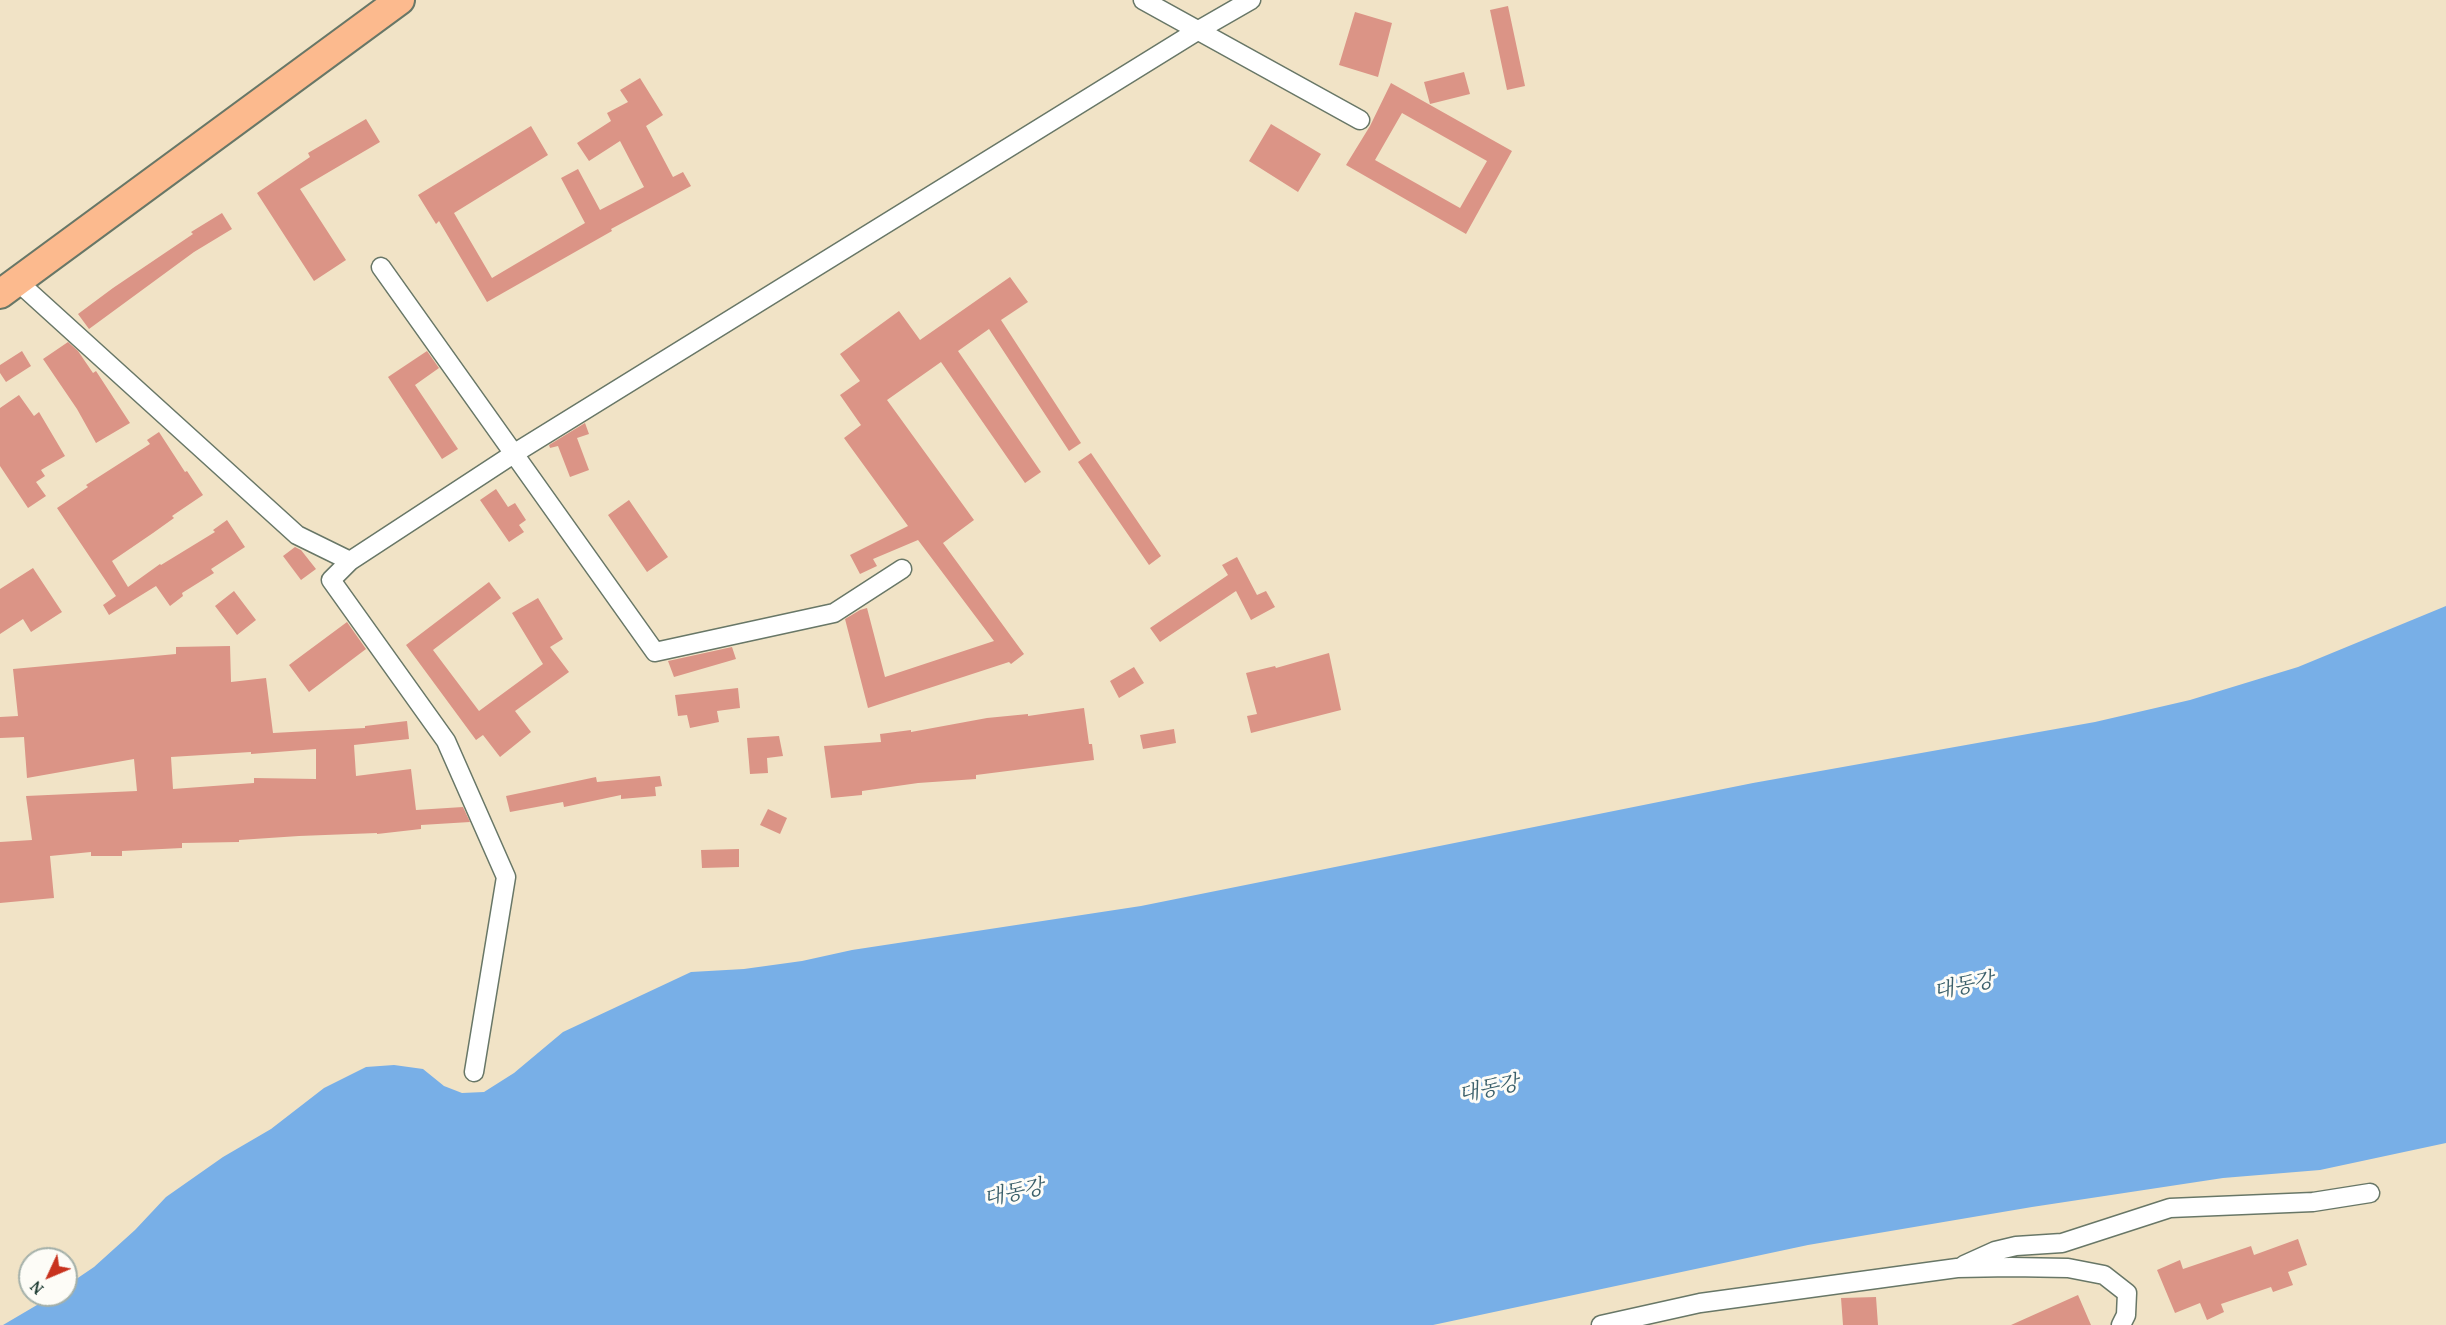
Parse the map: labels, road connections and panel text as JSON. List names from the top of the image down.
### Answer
{
  "water": ["대동강"],
  "north": "bottom left"
}
